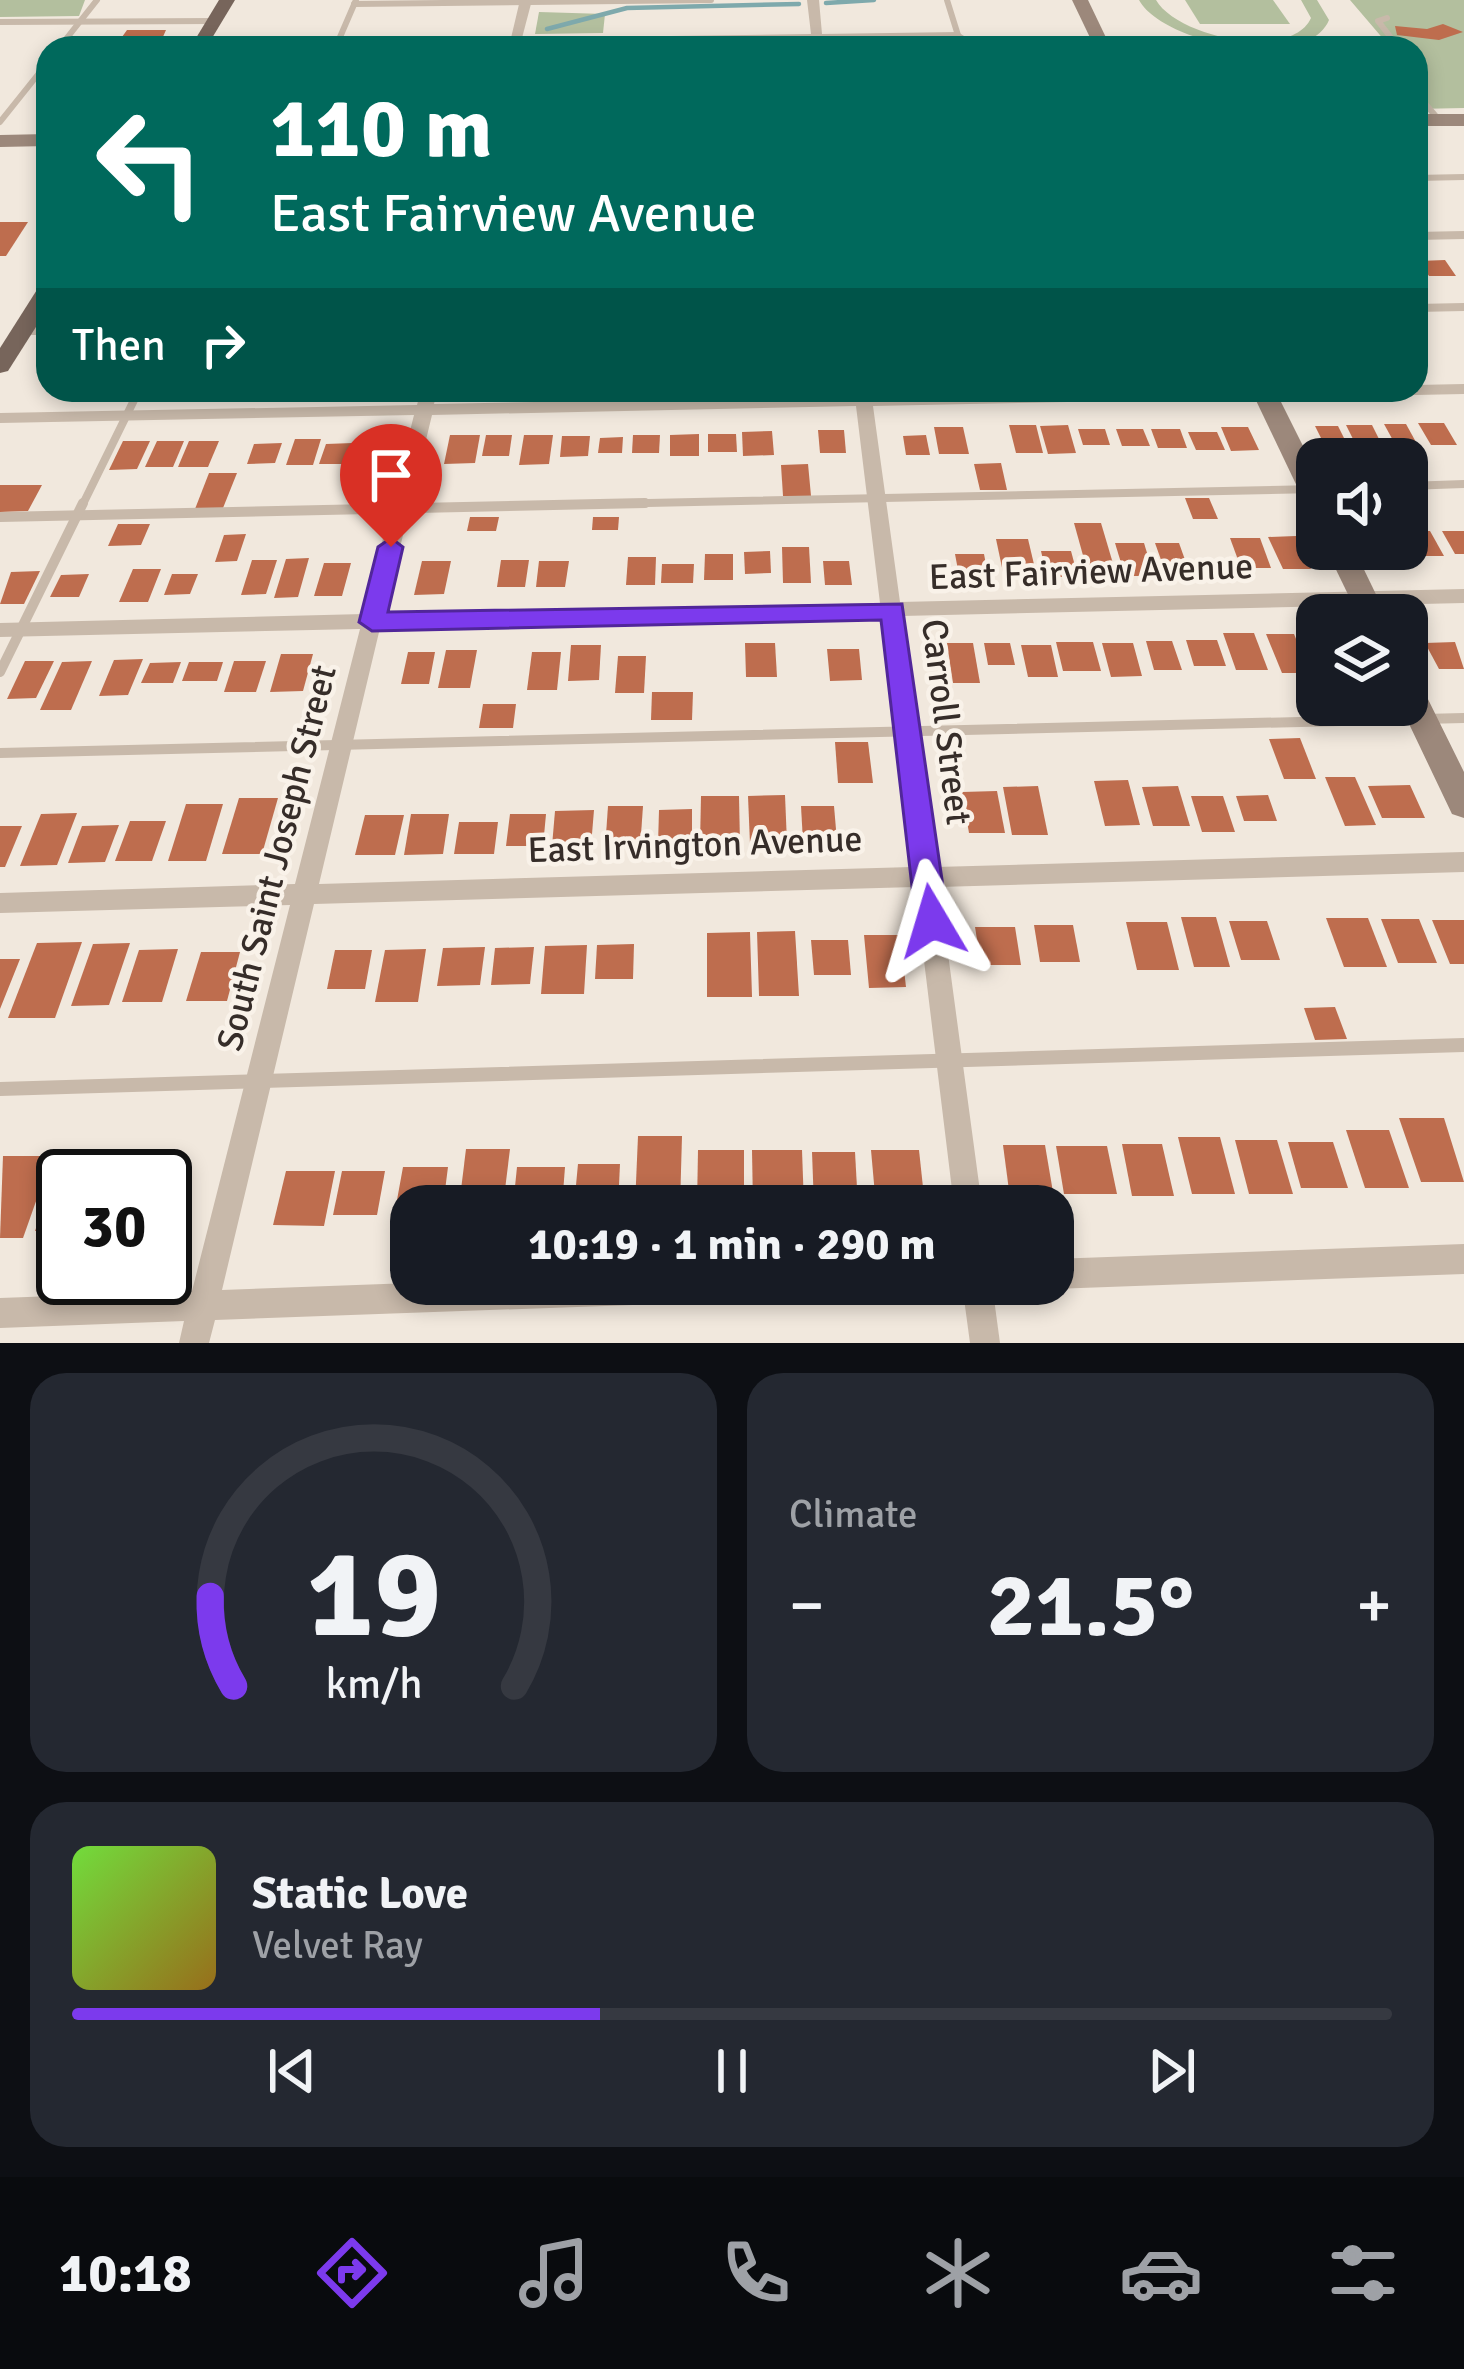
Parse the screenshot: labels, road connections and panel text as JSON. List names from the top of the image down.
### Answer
{
  "streets": {
    "street": [
      "East Fairview Avenue",
      "Carroll Street",
      "East Irvington Avenue",
      "South Saint Joseph Street"
    ]
  },
  "crossings": [
    ["East Fairview Avenue", "Carroll Street"],
    ["East Fairview Avenue", "South Saint Joseph Street"],
    ["Carroll Street", "East Irvington Avenue"],
    ["East Irvington Avenue", "South Saint Joseph Street"]
  ],
  "page": {
    "turn": ["110 m", "East Fairview Avenue"],
    "then": "Then",
    "limit": "30",
    "trip": "10:19 · 1 min · 290 m",
    "tile": "Climate",
    "heat": ["−", "21.5°", "+"],
    "song": ["Static Love", "Velvet Ray"],
    "tabs": "10:18",
    "gauge": ["19", "km/h"]
  }
}
